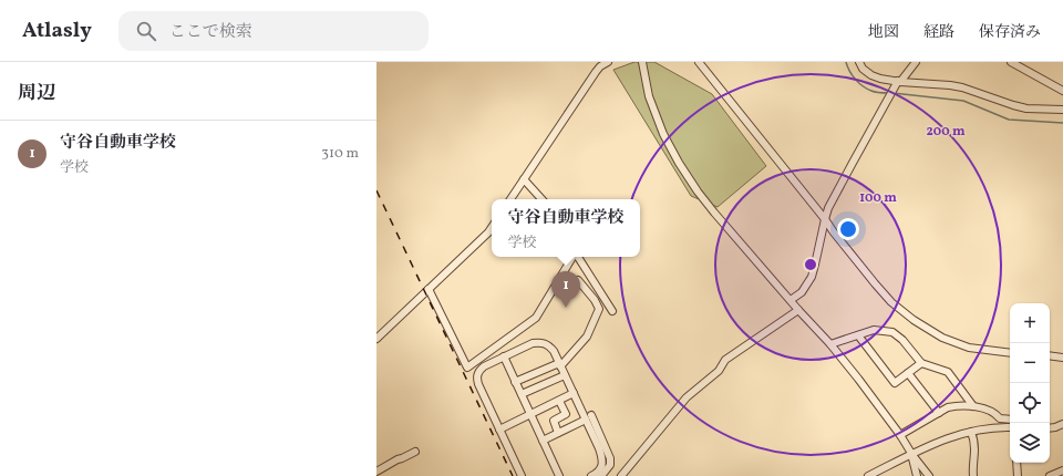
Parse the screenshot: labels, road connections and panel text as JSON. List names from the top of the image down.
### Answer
{
  "page": {
    "header": "Atlasly",
    "search": "ここで検索",
    "nav": ["地図", "経路", "保存済み"],
    "heading": "周辺",
    "list": [
      {
        "mark": "1",
        "name": "守谷自動車学校",
        "note": "学校",
        "value": "310 m"
      }
    ],
    "popup": ["守谷自動車学校", "学校"],
    "pins": "1",
    "map_buttons": ["+", "−"]
  },
  "rings": ["200 m", "100 m"]
}
